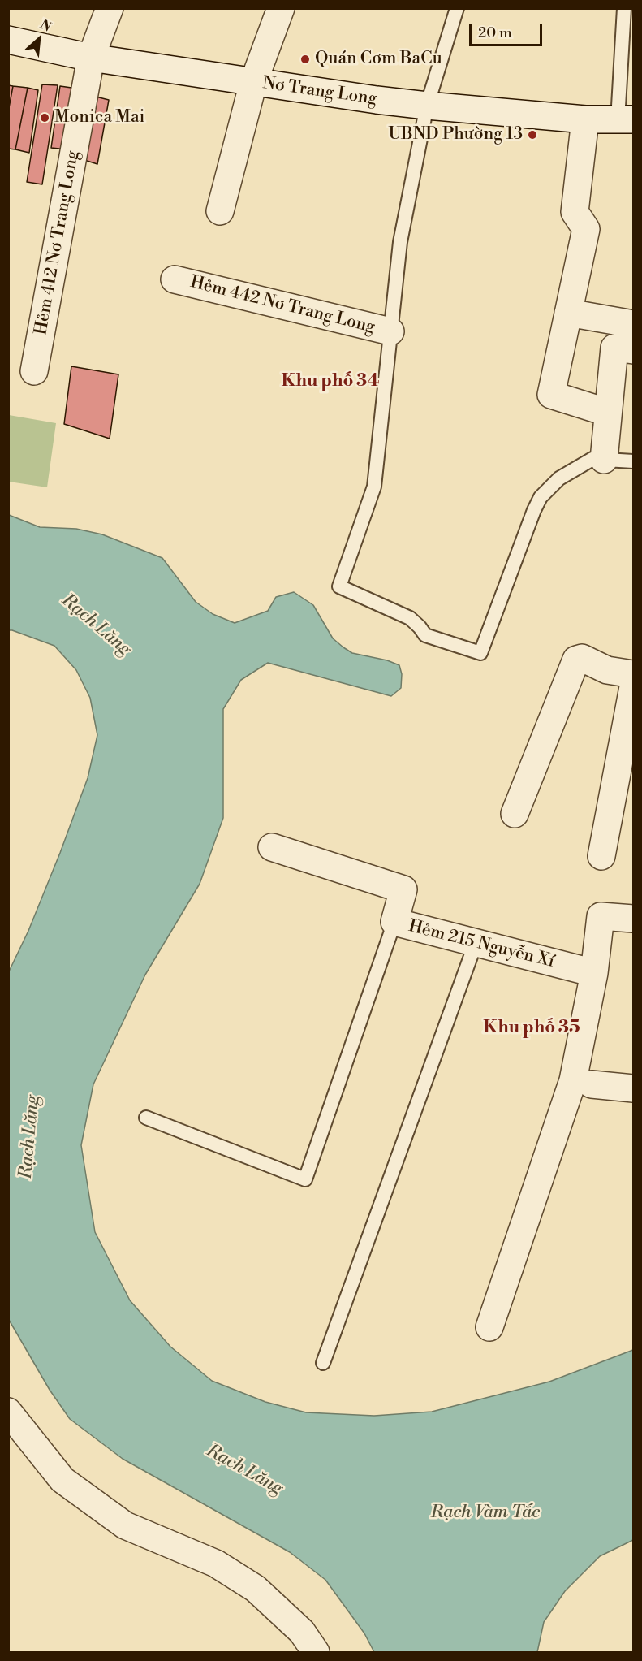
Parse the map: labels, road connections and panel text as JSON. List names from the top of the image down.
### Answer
{
  "streets": {
    "street": [
      "Nơ Trang Long",
      "Hẻm 412 Nơ Trang Long",
      "Hẻm 442 Nơ Trang Long",
      "Hẻm 215 Nguyễn Xí"
    ]
  },
  "crossings": [
    ["Nơ Trang Long", "Hẻm 412 Nơ Trang Long"],
    ["Nơ Trang Long", "Hẻm 442 Nơ Trang Long"]
  ],
  "districts": ["Khu phố 34", "Khu phố 35"],
  "water": ["Rạch Lăng", "Rạch Vàm Tắc"],
  "places": ["Quán Cơm BaCu", "Monica Mai", "UBND Phường 13"],
  "scale_bar": "20 m",
  "north": "top right"
}
